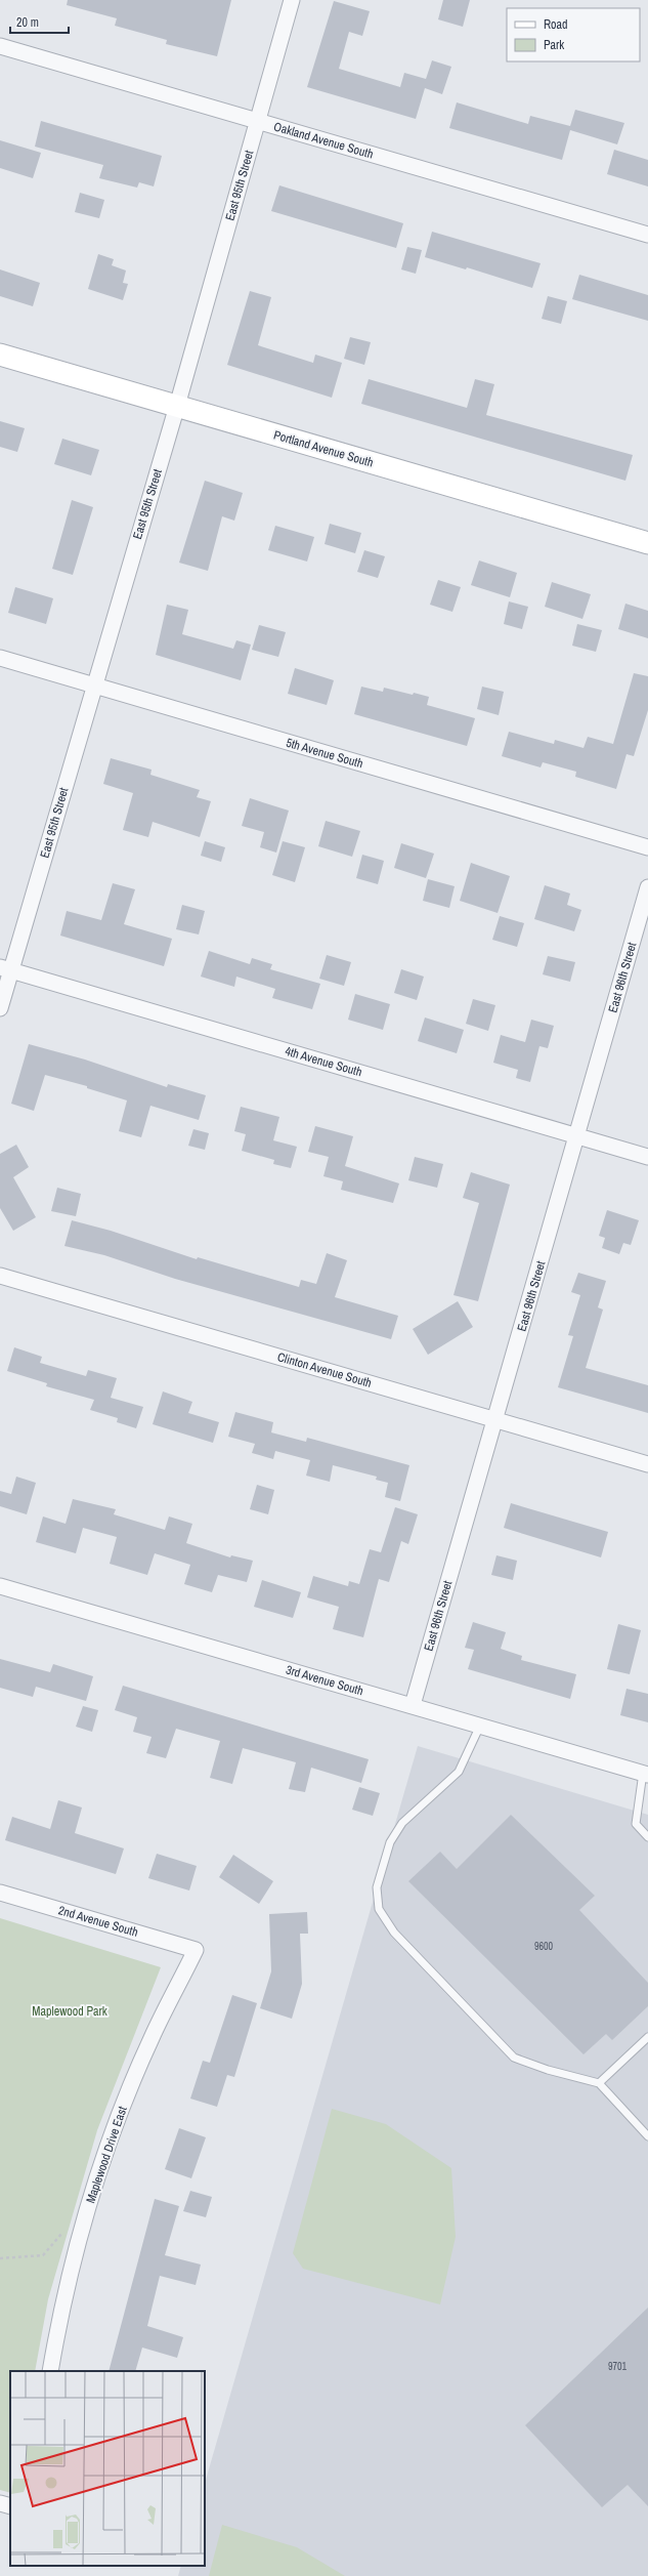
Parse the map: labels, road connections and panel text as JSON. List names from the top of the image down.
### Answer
{
  "streets": {
    "main road": ["Portland Avenue South"],
    "street": [
      "Oakland Avenue South",
      "East 95th Street",
      "5th Avenue South",
      "East 96th Street",
      "4th Avenue South",
      "Clinton Avenue South",
      "3rd Avenue South",
      "2nd Avenue South",
      "Maplewood Drive East"
    ]
  },
  "crossings": [
    ["Oakland Avenue South", "East 95th Street"],
    ["East 95th Street", "Portland Avenue South"],
    ["East 95th Street", "5th Avenue South"],
    ["East 95th Street", "4th Avenue South"],
    ["East 96th Street", "4th Avenue South"],
    ["East 96th Street", "Clinton Avenue South"],
    ["East 96th Street", "3rd Avenue South"],
    ["2nd Avenue South", "Maplewood Drive East"]
  ],
  "parks": ["Maplewood Park"],
  "house_numbers": ["9600", "9701"],
  "legend": ["Road", "Park"],
  "scale_bar": "20 m"
}
